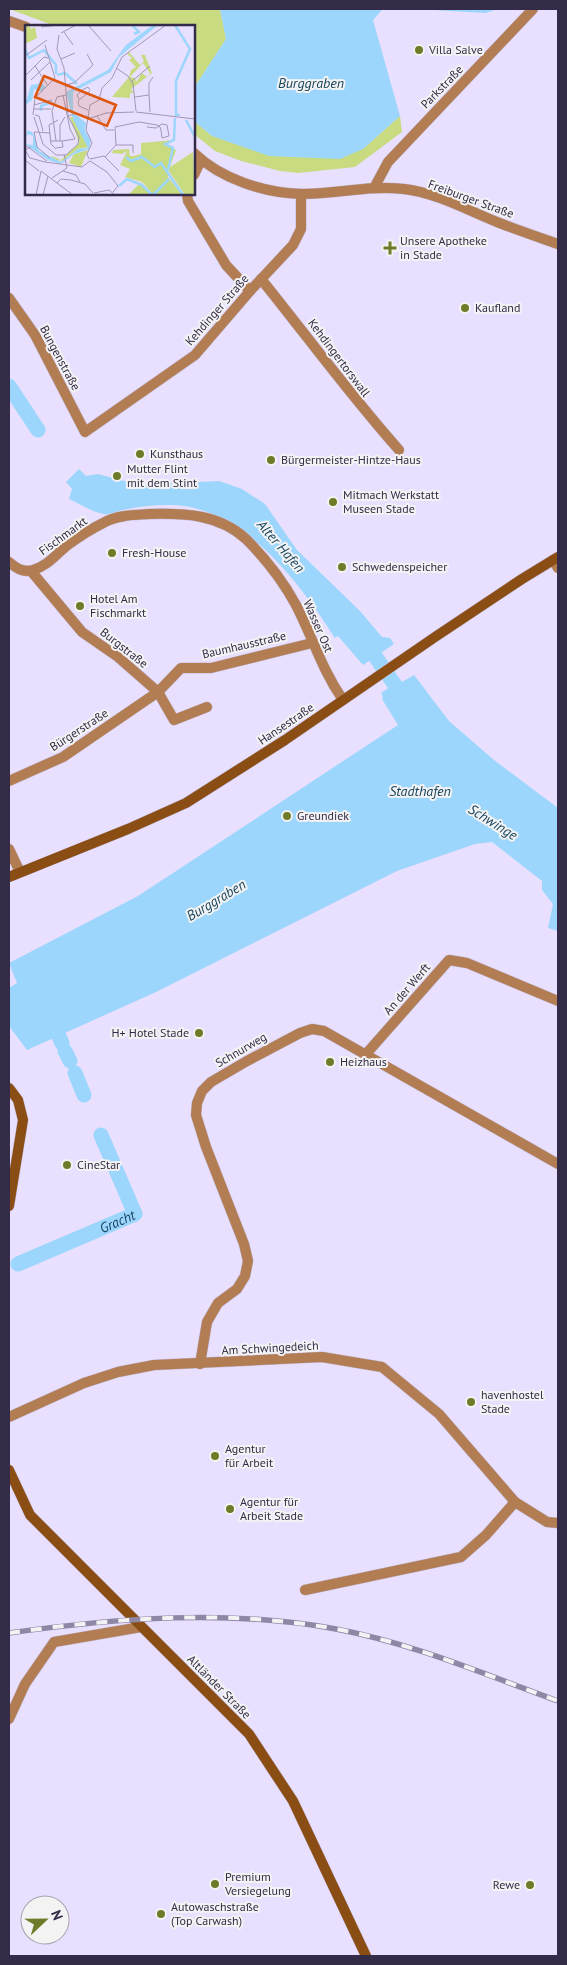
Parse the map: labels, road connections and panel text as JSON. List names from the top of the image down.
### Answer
{
  "streets": {
    "main road": ["Hansestraße", "Altländer Straße"],
    "street": [
      "Parkstraße",
      "Freiburger Straße",
      "Kehdinger Straße",
      "Bungenstraße",
      "Kehdingertorswall",
      "Fischmarkt",
      "Wasser Ost",
      "Baumhausstraße",
      "Burgstraße",
      "Bürgerstraße",
      "An der Werft",
      "Schnurweg",
      "Am Schwingedeich"
    ]
  },
  "crossings": [
    ["Parkstraße", "Freiburger Straße"],
    ["Freiburger Straße", "Kehdinger Straße"],
    ["Kehdinger Straße", "Bungenstraße"],
    ["Kehdinger Straße", "Kehdingertorswall"],
    ["Fischmarkt", "Wasser Ost"],
    ["Fischmarkt", "Burgstraße"],
    ["Wasser Ost", "Baumhausstraße"],
    ["Wasser Ost", "Hansestraße"],
    ["Baumhausstraße", "Bürgerstraße"],
    ["Burgstraße", "Bürgerstraße"],
    ["An der Werft", "Schnurweg"],
    ["Schnurweg", "Am Schwingedeich"]
  ],
  "water": [
    "Burggraben",
    "Alter Hafen",
    "Stadthafen",
    "Schwinge",
    "Gracht"
  ],
  "places": {
    "other": [
      "Villa Salve",
      "Kaufland",
      "Kunsthaus",
      "Bürgermeister-Hintze-Haus",
      "Mutter Flint mit dem Stint",
      "Mitmach Werkstatt Museen Stade",
      "Fresh-House",
      "Schwedenspeicher",
      "Hotel Am Fischmarkt",
      "Greundiek",
      "H+ Hotel Stade",
      "Heizhaus",
      "CineStar",
      "havenhostel Stade",
      "Agentur für Arbeit",
      "Agentur für Arbeit Stade",
      "Premium Versiegelung",
      "Rewe",
      "Autowaschstraße (Top Carwash)"
    ],
    "health": ["Unsere Apotheke in Stade"]
  },
  "north": "right"
}
